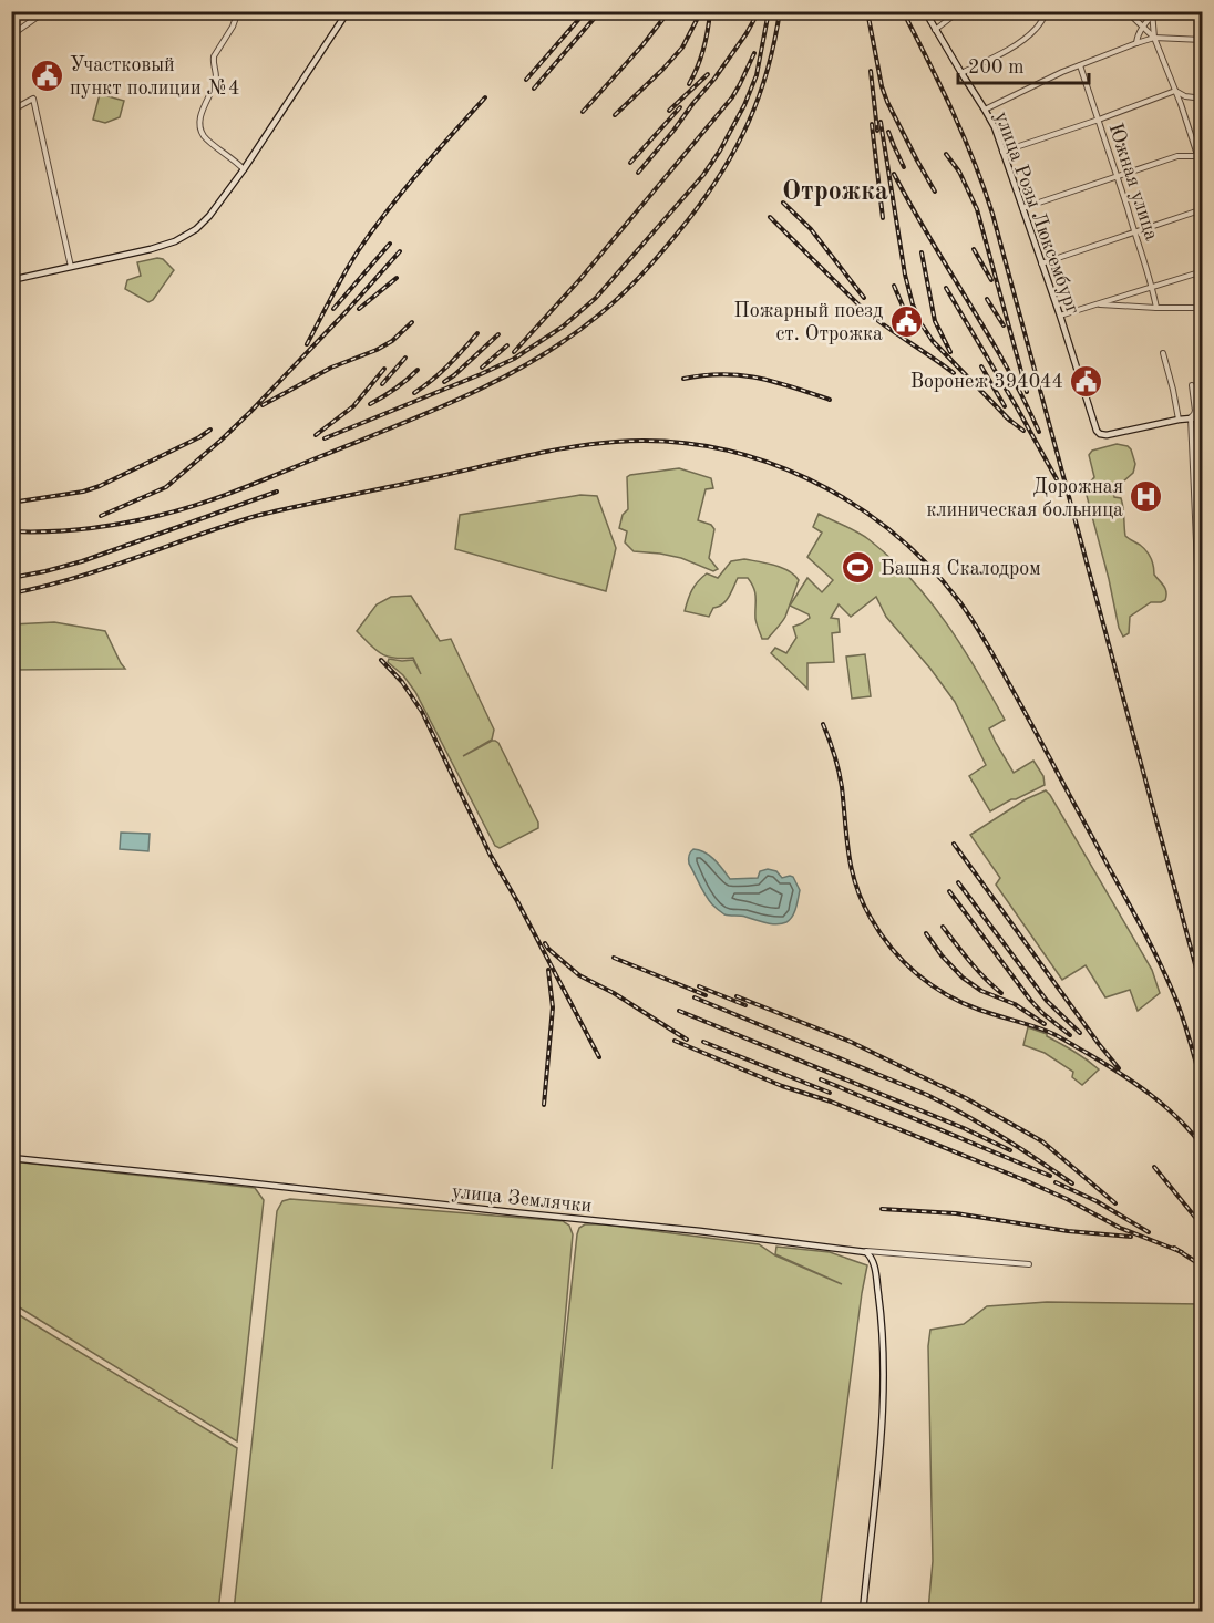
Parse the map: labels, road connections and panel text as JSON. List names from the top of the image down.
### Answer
{
  "streets": {
    "street": ["Южная улица", "улица Розы Люксембург", "улица Землячки"]
  },
  "districts": ["Отрожка"],
  "places": {
    "public building": ["Участковый пункт полиции №4", "Пожарный поезд ст. Отрожка", "Воронеж 394044"],
    "hospital": ["Дорожная клиническая больница"],
    "sports": ["Башня Скалодром"]
  },
  "scale_bar": "200 m"
}
